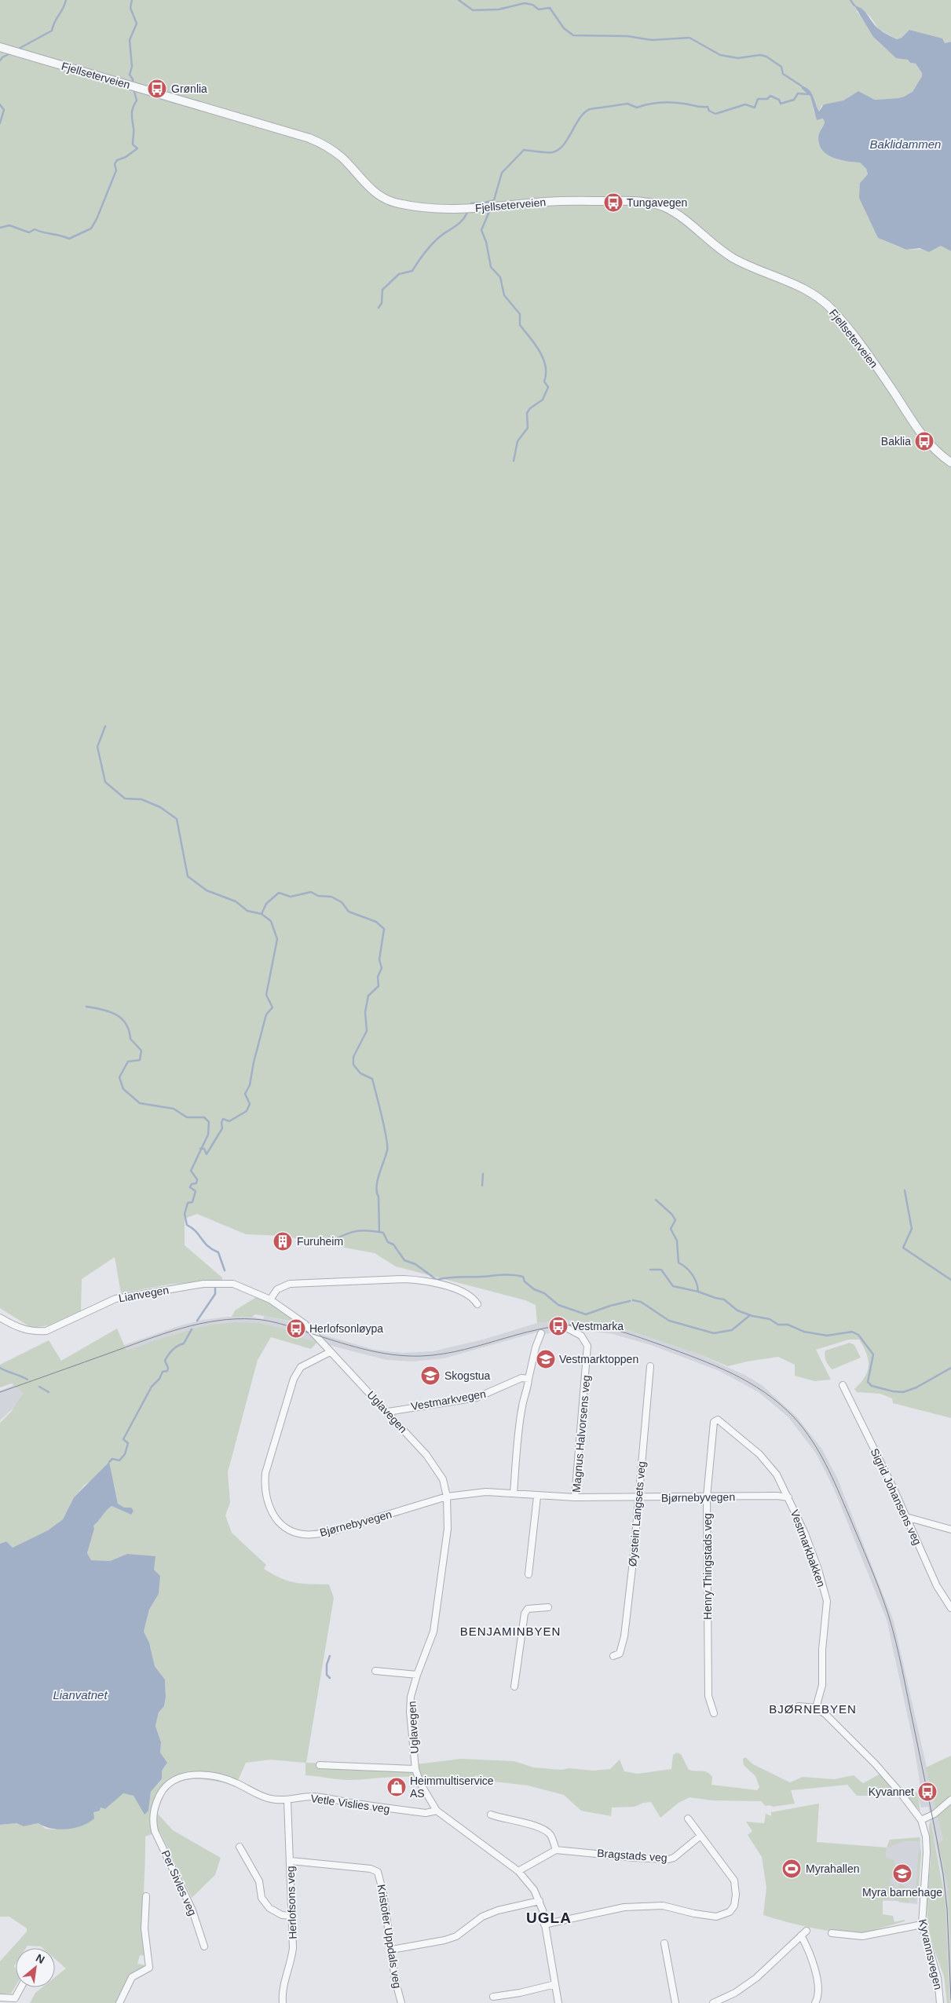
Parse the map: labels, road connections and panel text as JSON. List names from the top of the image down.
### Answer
{
  "streets": {
    "street": [
      "Fjellseterveien",
      "Lianvegen",
      "Vestmarkvegen",
      "Uglavegen",
      "Magnus Halvorsens veg",
      "Sigrid Johansens veg",
      "Bjørnebyvegen",
      "Øystein Langsets veg",
      "Vestmarkbakken",
      "Henry Thingstads veg",
      "Vetle Vislies veg",
      "Bragstads veg",
      "Per Sivles veg",
      "Herlofsons veg",
      "Kristofer Uppdals veg",
      "Kyvannsvegen"
    ]
  },
  "crossings": [
    ["Lianvegen", "Uglavegen"],
    ["Vestmarkvegen", "Uglavegen"],
    ["Uglavegen", "Bjørnebyvegen"],
    ["Uglavegen", "Vetle Vislies veg"],
    ["Magnus Halvorsens veg", "Bjørnebyvegen"],
    ["Bjørnebyvegen", "Øystein Langsets veg"],
    ["Bjørnebyvegen", "Vestmarkbakken"],
    ["Bjørnebyvegen", "Henry Thingstads veg"],
    ["Vestmarkbakken", "Henry Thingstads veg"],
    ["Vestmarkbakken", "Kyvannsvegen"],
    ["Vetle Vislies veg", "Per Sivles veg"],
    ["Vetle Vislies veg", "Herlofsons veg"],
    ["Herlofsons veg", "Kristofer Uppdals veg"]
  ],
  "districts": ["BENJAMINBYEN", "BJØRNEBYEN", "UGLA"],
  "water": ["Baklidammen", "Lianvatnet"],
  "places": {
    "bus stop": [
      "Grønlia",
      "Tungavegen",
      "Baklia",
      "Vestmarka",
      "Herlofsonløypa",
      "Kyvannet"
    ],
    "building": ["Furuheim"],
    "school or university": ["Vestmarktoppen", "Skogstua", "Myra barnehage"],
    "shop": ["Heimmultiservice AS"],
    "sports": ["Myrahallen"]
  },
  "north": "top right"
}
